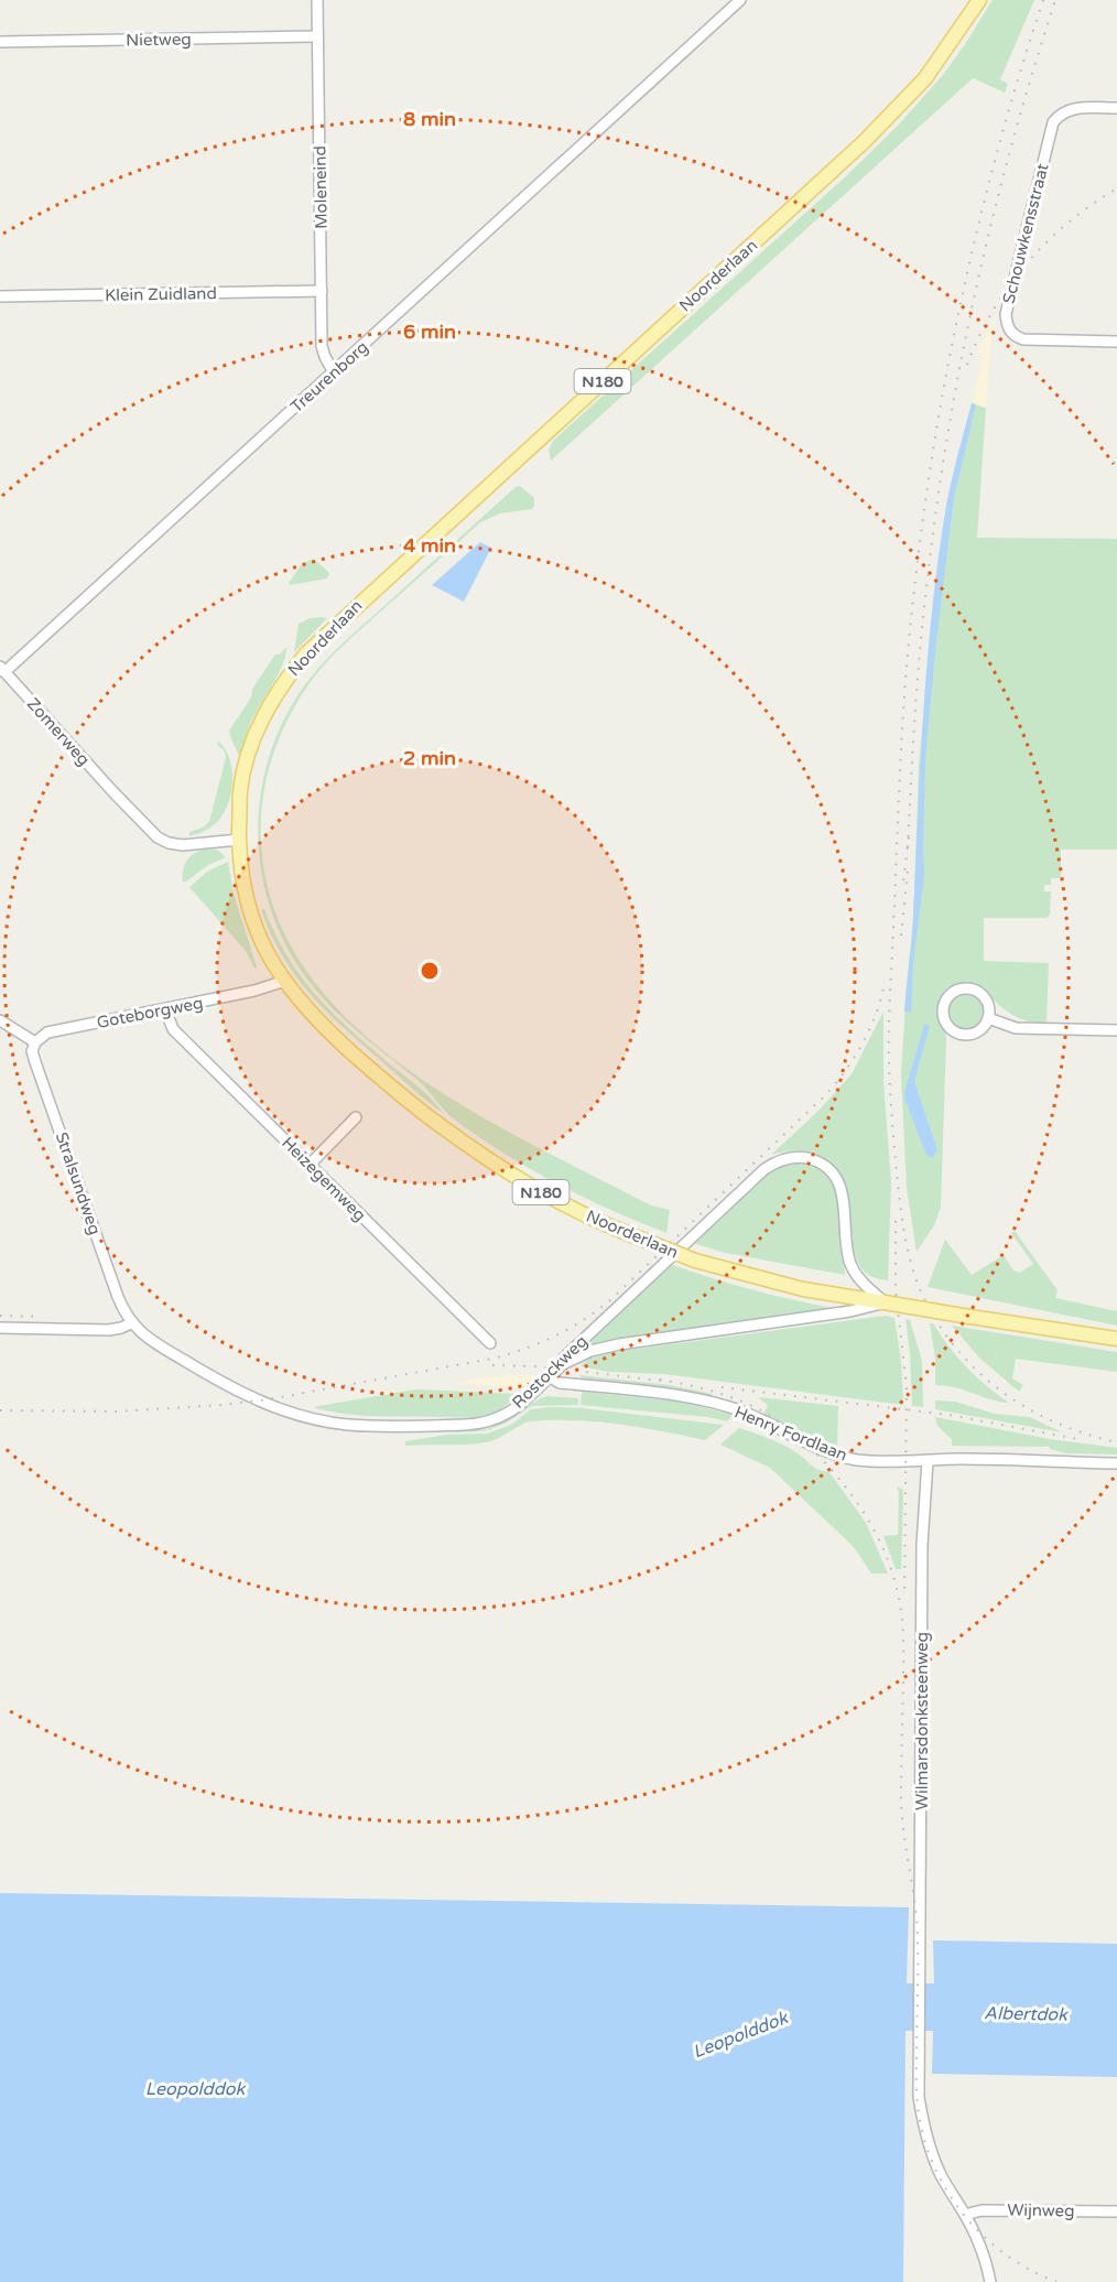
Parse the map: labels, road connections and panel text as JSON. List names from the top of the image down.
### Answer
{
  "streets": {
    "main road": ["Noorderlaan", "N180"],
    "street": [
      "Nietweg",
      "Moleneind",
      "Schouwkensstraat",
      "Klein Zuidland",
      "Treurenborg",
      "Zomerweg",
      "Goteborgweg",
      "Heizegemweg",
      "Stralsundweg",
      "Rostockweg",
      "Henry Fordlaan",
      "Wilmarsdonksteenweg",
      "Wijnweg"
    ]
  },
  "crossings": [
    ["Nietweg", "Moleneind"],
    ["Moleneind", "Klein Zuidland"],
    ["Moleneind", "Treurenborg"],
    ["Noorderlaan", "Zomerweg"],
    ["Noorderlaan", "Goteborgweg"],
    ["Noorderlaan", "Rostockweg"],
    ["Treurenborg", "Zomerweg"],
    ["Goteborgweg", "Heizegemweg"],
    ["Goteborgweg", "Stralsundweg"],
    ["Stralsundweg", "Rostockweg"],
    ["Rostockweg", "Henry Fordlaan"],
    ["Henry Fordlaan", "Wilmarsdonksteenweg"],
    ["Wilmarsdonksteenweg", "Wijnweg"]
  ],
  "water": ["Albertdok", "Leopolddok"],
  "rings": [
    "8 min",
    "6 min",
    "4 min",
    "2 min"
  ]
}
